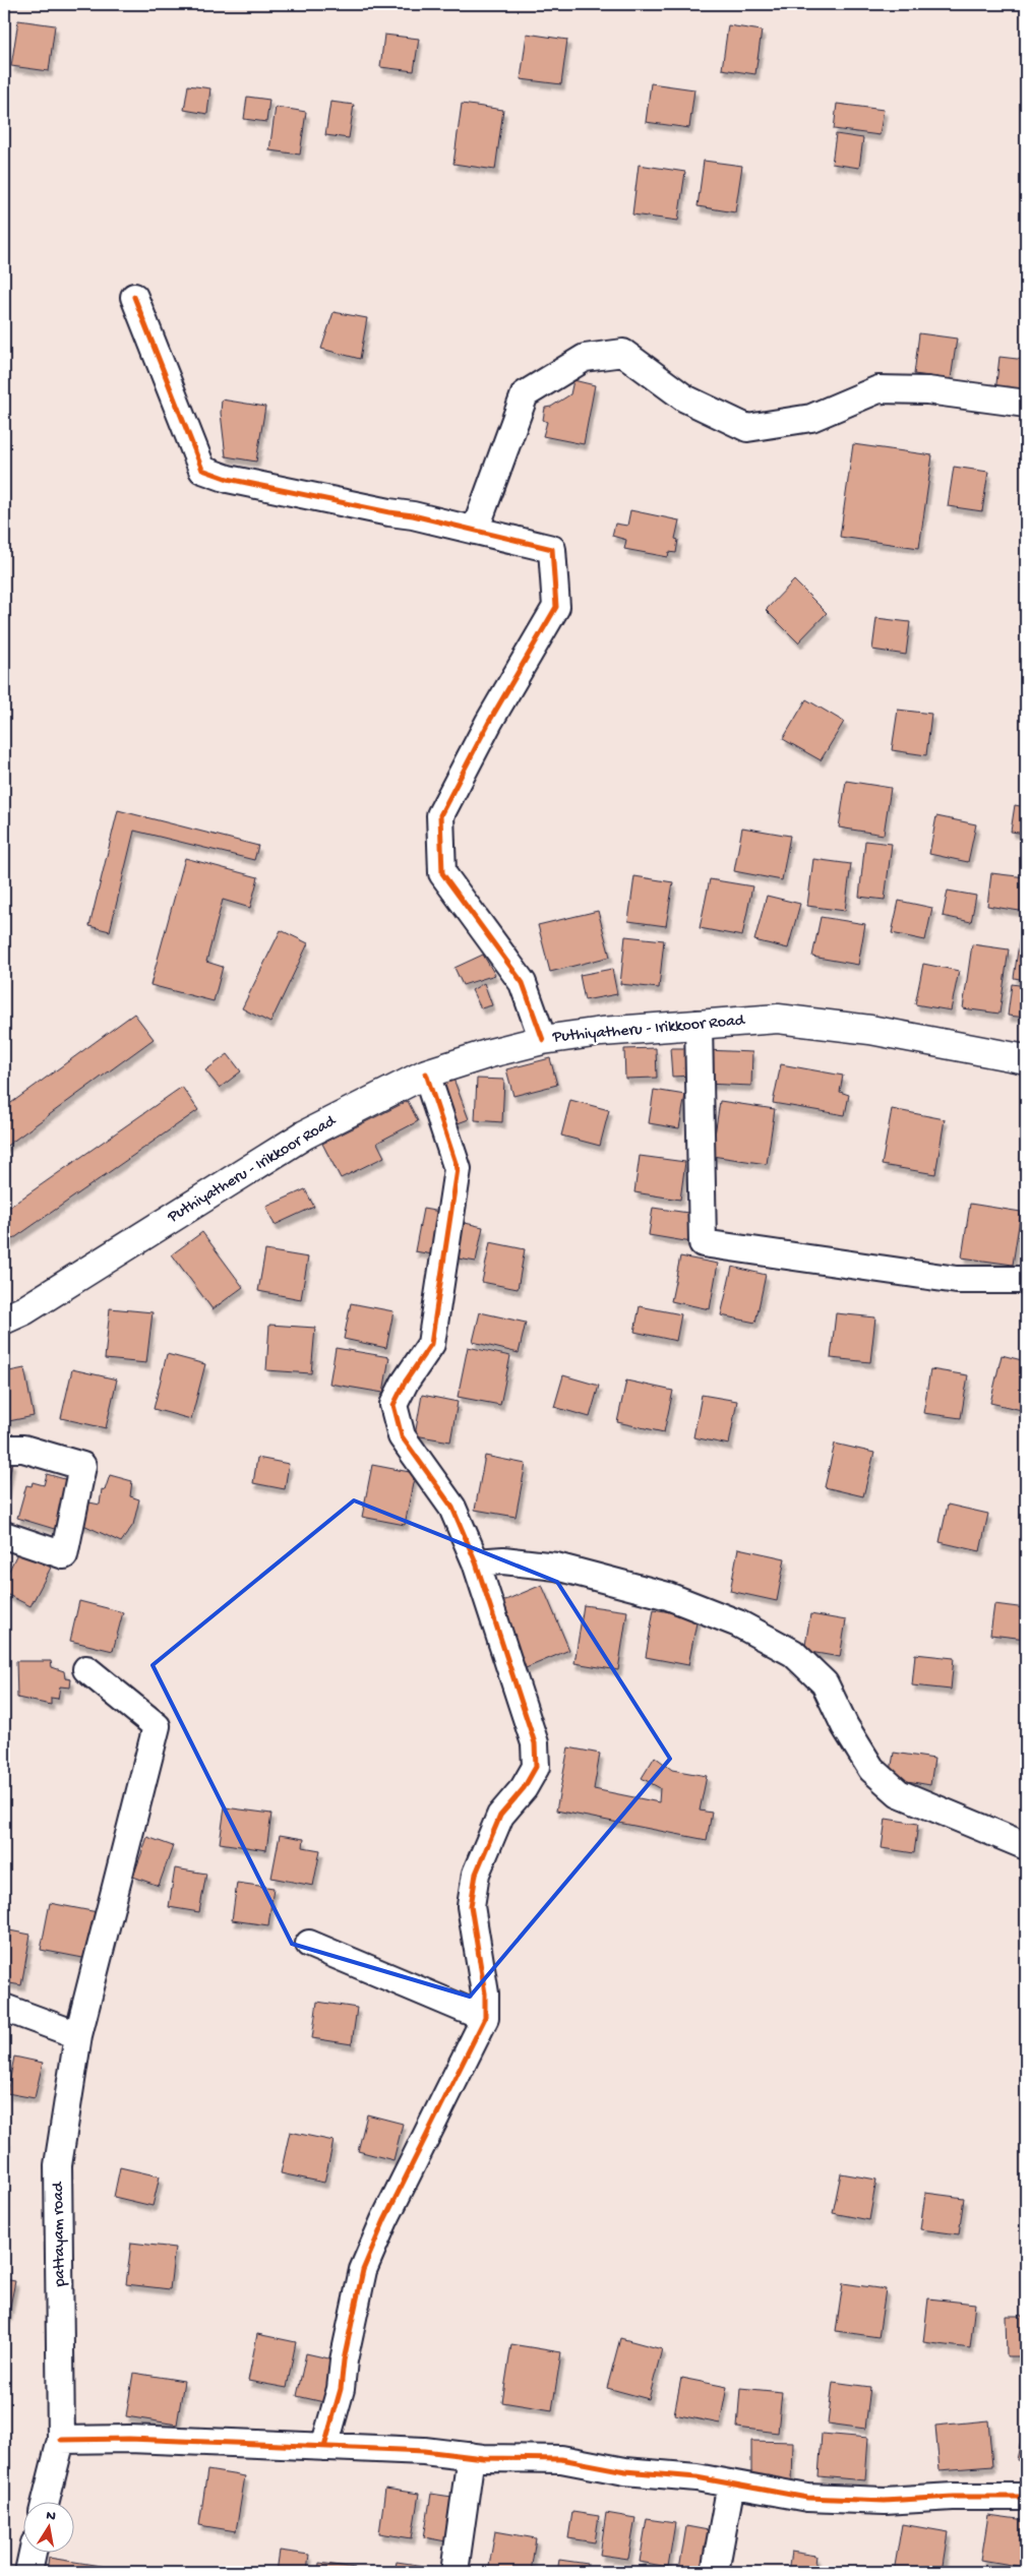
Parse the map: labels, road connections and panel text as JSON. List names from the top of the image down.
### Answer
{
  "streets": {
    "main road": ["Puthiyatheru - Irikkoor Road"],
    "street": ["pattayam road"]
  },
  "north": "top"
}
